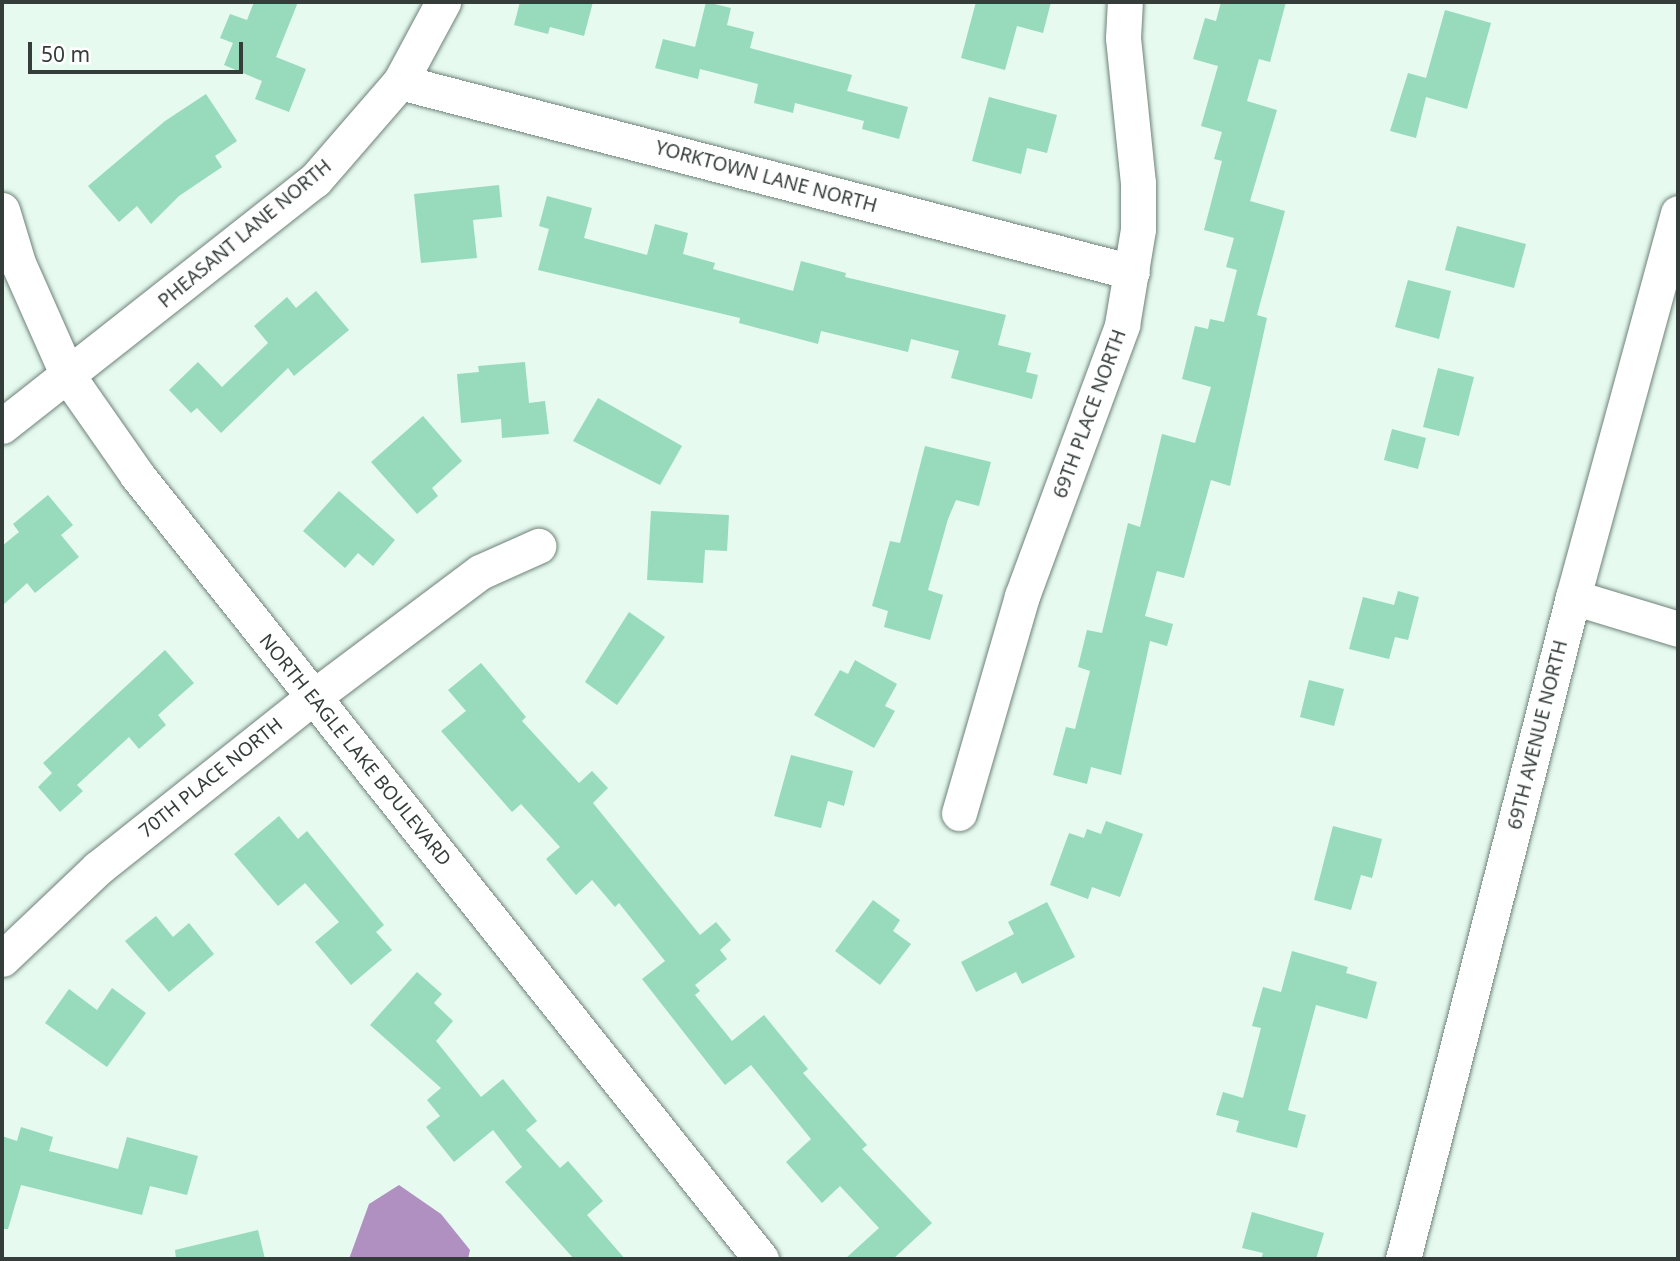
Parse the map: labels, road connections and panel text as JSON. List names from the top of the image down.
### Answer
{
  "streets": {
    "street": [
      "YORKTOWN LANE NORTH",
      "PHEASANT LANE NORTH",
      "69TH PLACE NORTH",
      "69TH AVENUE NORTH",
      "NORTH EAGLE LAKE BOULEVARD",
      "70TH PLACE NORTH"
    ]
  },
  "crossings": [
    ["YORKTOWN LANE NORTH", "PHEASANT LANE NORTH"],
    ["YORKTOWN LANE NORTH", "69TH PLACE NORTH"],
    ["PHEASANT LANE NORTH", "NORTH EAGLE LAKE BOULEVARD"],
    ["NORTH EAGLE LAKE BOULEVARD", "70TH PLACE NORTH"]
  ],
  "scale_bar": "50 m"
}
